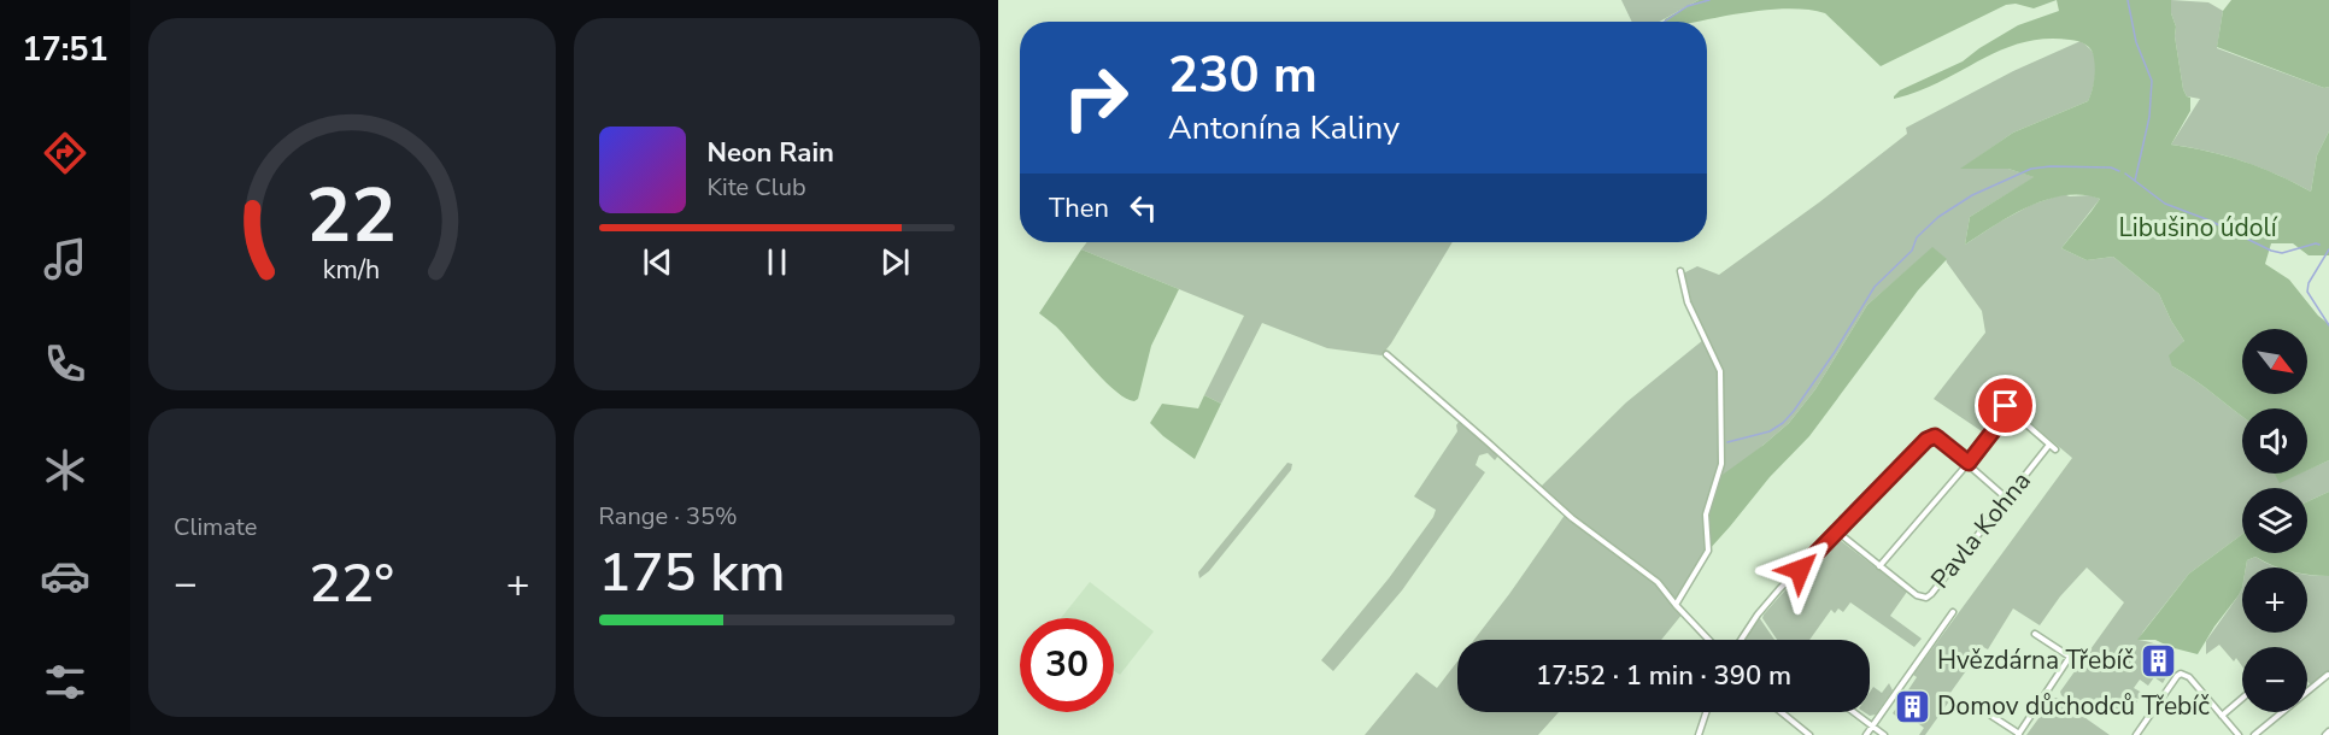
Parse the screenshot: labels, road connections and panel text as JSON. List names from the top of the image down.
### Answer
{
  "streets": {
    "street": ["Pavla Kohna"]
  },
  "parks": ["Libušino údolí"],
  "places": {
    "building": ["Hvězdárna Třebíč", "Domov důchodců Třebíč"]
  },
  "north": "bottom right",
  "page": {
    "tabs": "17:51",
    "turn": ["230 m", "Antonína Kaliny"],
    "song": ["Neon Rain", "Kite Club"],
    "then": "Then",
    "map_buttons": ["+", "−"],
    "tile": [
      "Climate",
      ["Range · 35%", "175 km"]
    ],
    "heat": ["−", "22°", "+"],
    "limit": "30",
    "trip": "17:52 · 1 min · 390 m",
    "gauge": ["22", "km/h"]
  }
}
